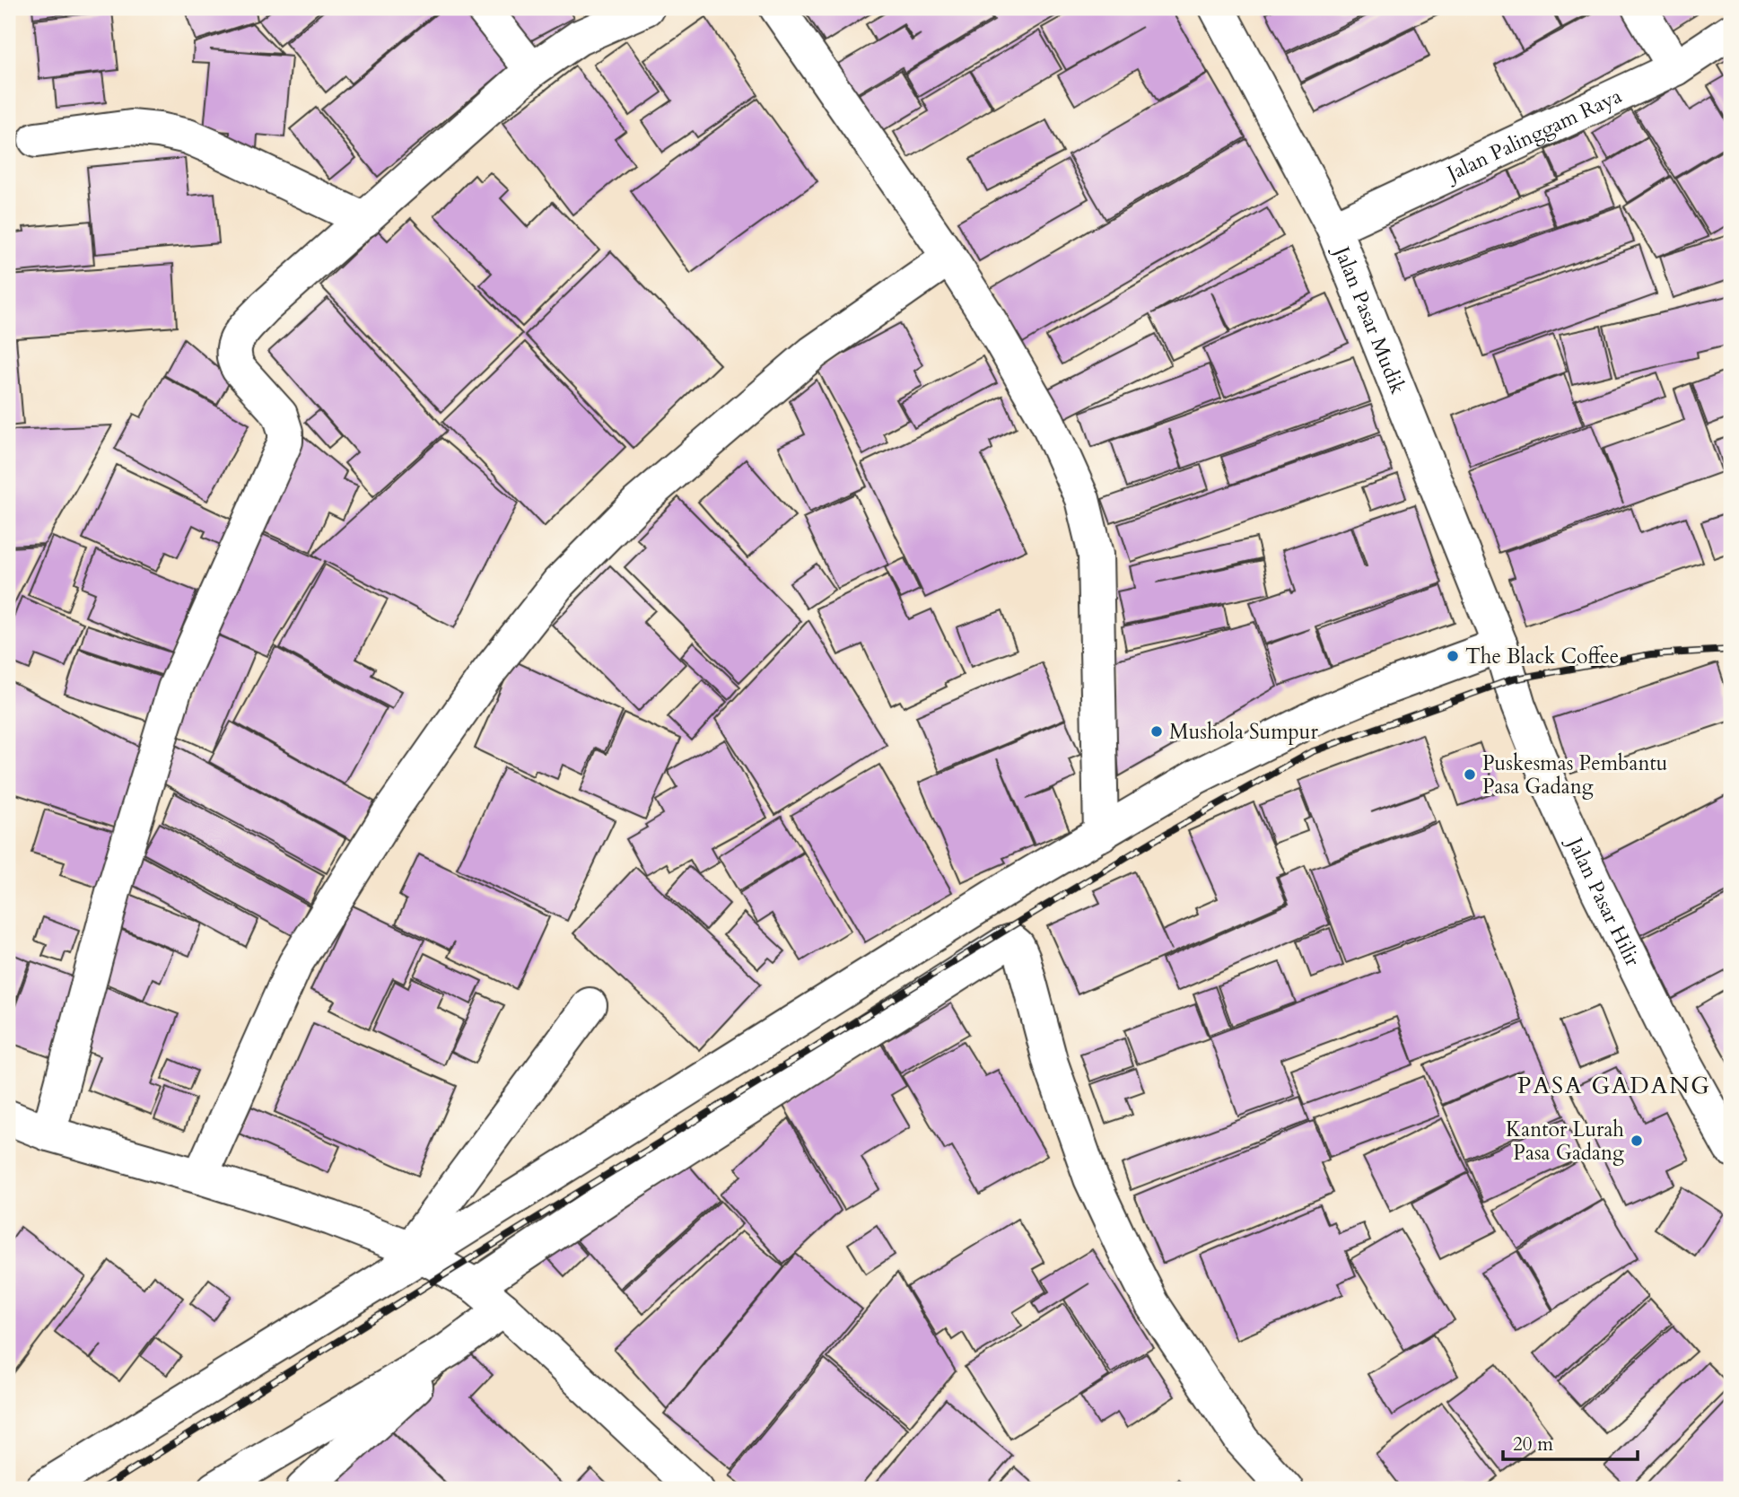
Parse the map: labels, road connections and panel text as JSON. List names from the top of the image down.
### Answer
{
  "streets": {
    "street": ["Jalan Palinggam Raya", "Jalan Pasar Mudik", "Jalan Pasar Hilir"]
  },
  "crossings": [
    ["Jalan Palinggam Raya", "Jalan Pasar Mudik"],
    ["Jalan Pasar Mudik", "Jalan Pasar Hilir"]
  ],
  "districts": ["PASA GADANG"],
  "places": [
    "The Black Coffee",
    "Mushola Sumpur",
    "Puskesmas Pembantu Pasa Gadang",
    "Kantor Lurah Pasa Gadang"
  ],
  "scale_bar": "20 m"
}
